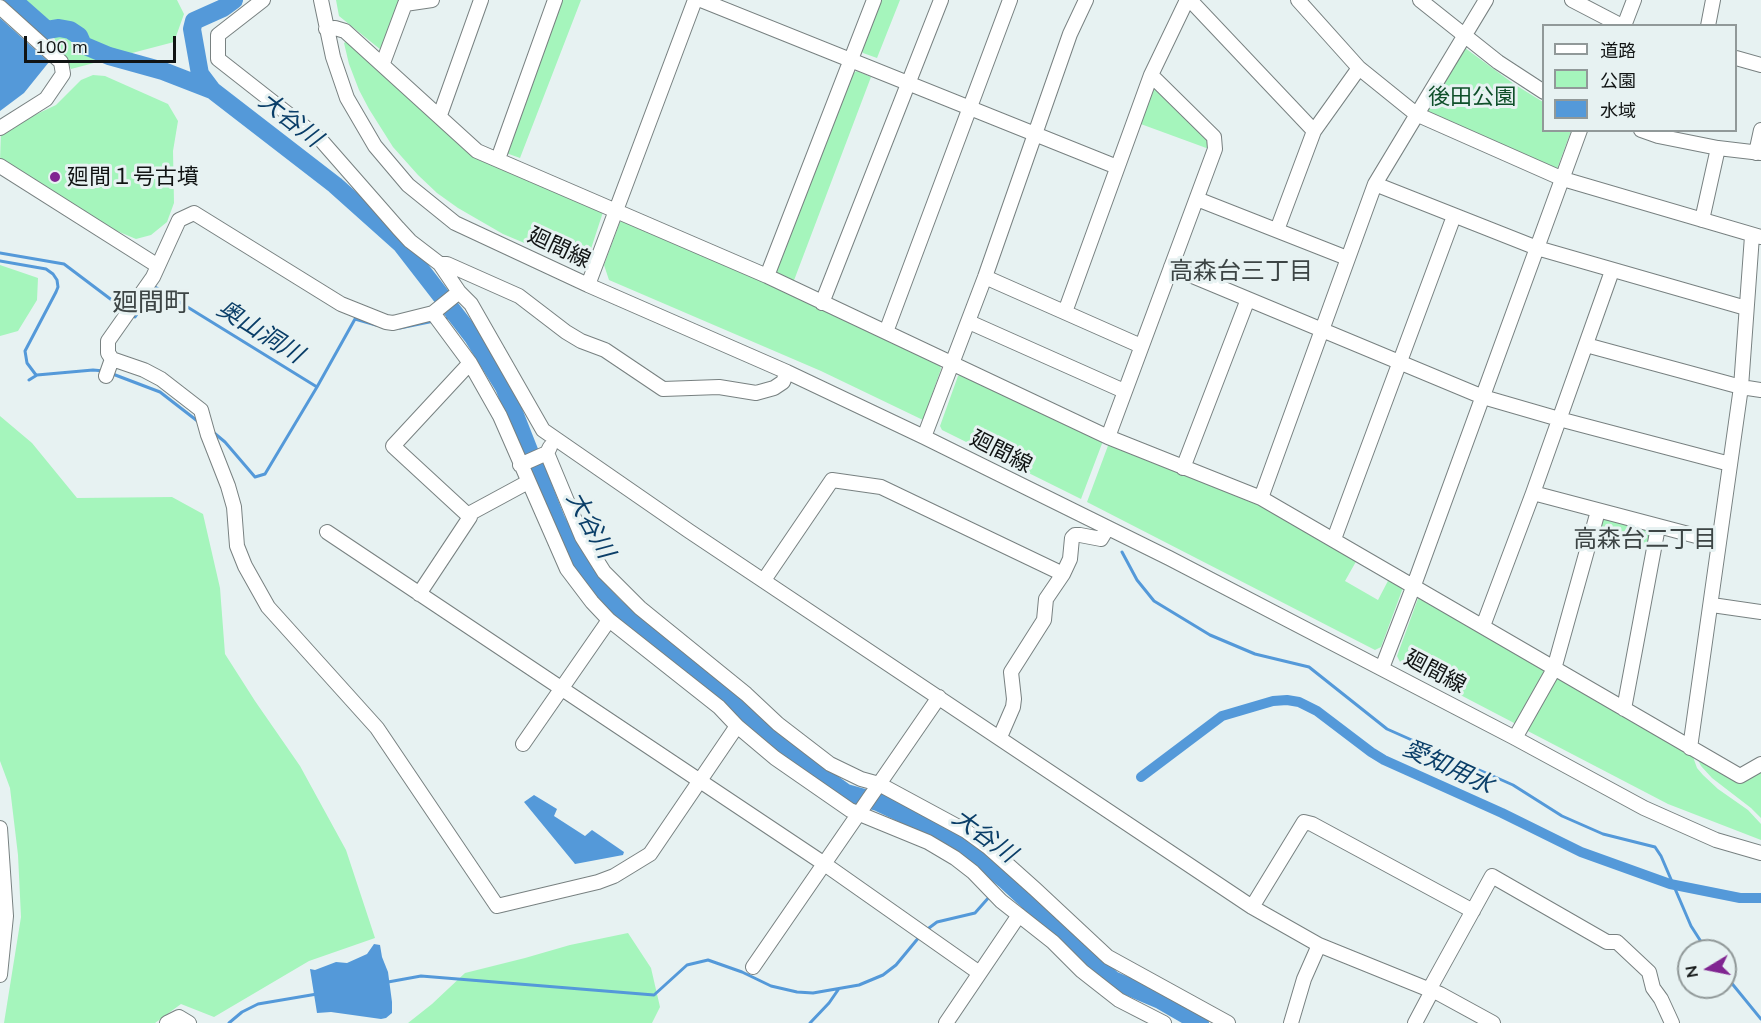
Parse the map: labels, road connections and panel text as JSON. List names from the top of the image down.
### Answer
{
  "streets": {
    "street": ["廻間線"]
  },
  "districts": ["高森台三丁目", "廻間町", "高森台二丁目"],
  "water": ["大谷川", "奥山洞川", "愛知用水"],
  "parks": ["後田公園"],
  "places": ["廻間１号古墳"],
  "legend": ["道路", "公園", "水域"],
  "scale_bar": "100 m",
  "north": "left"
}
